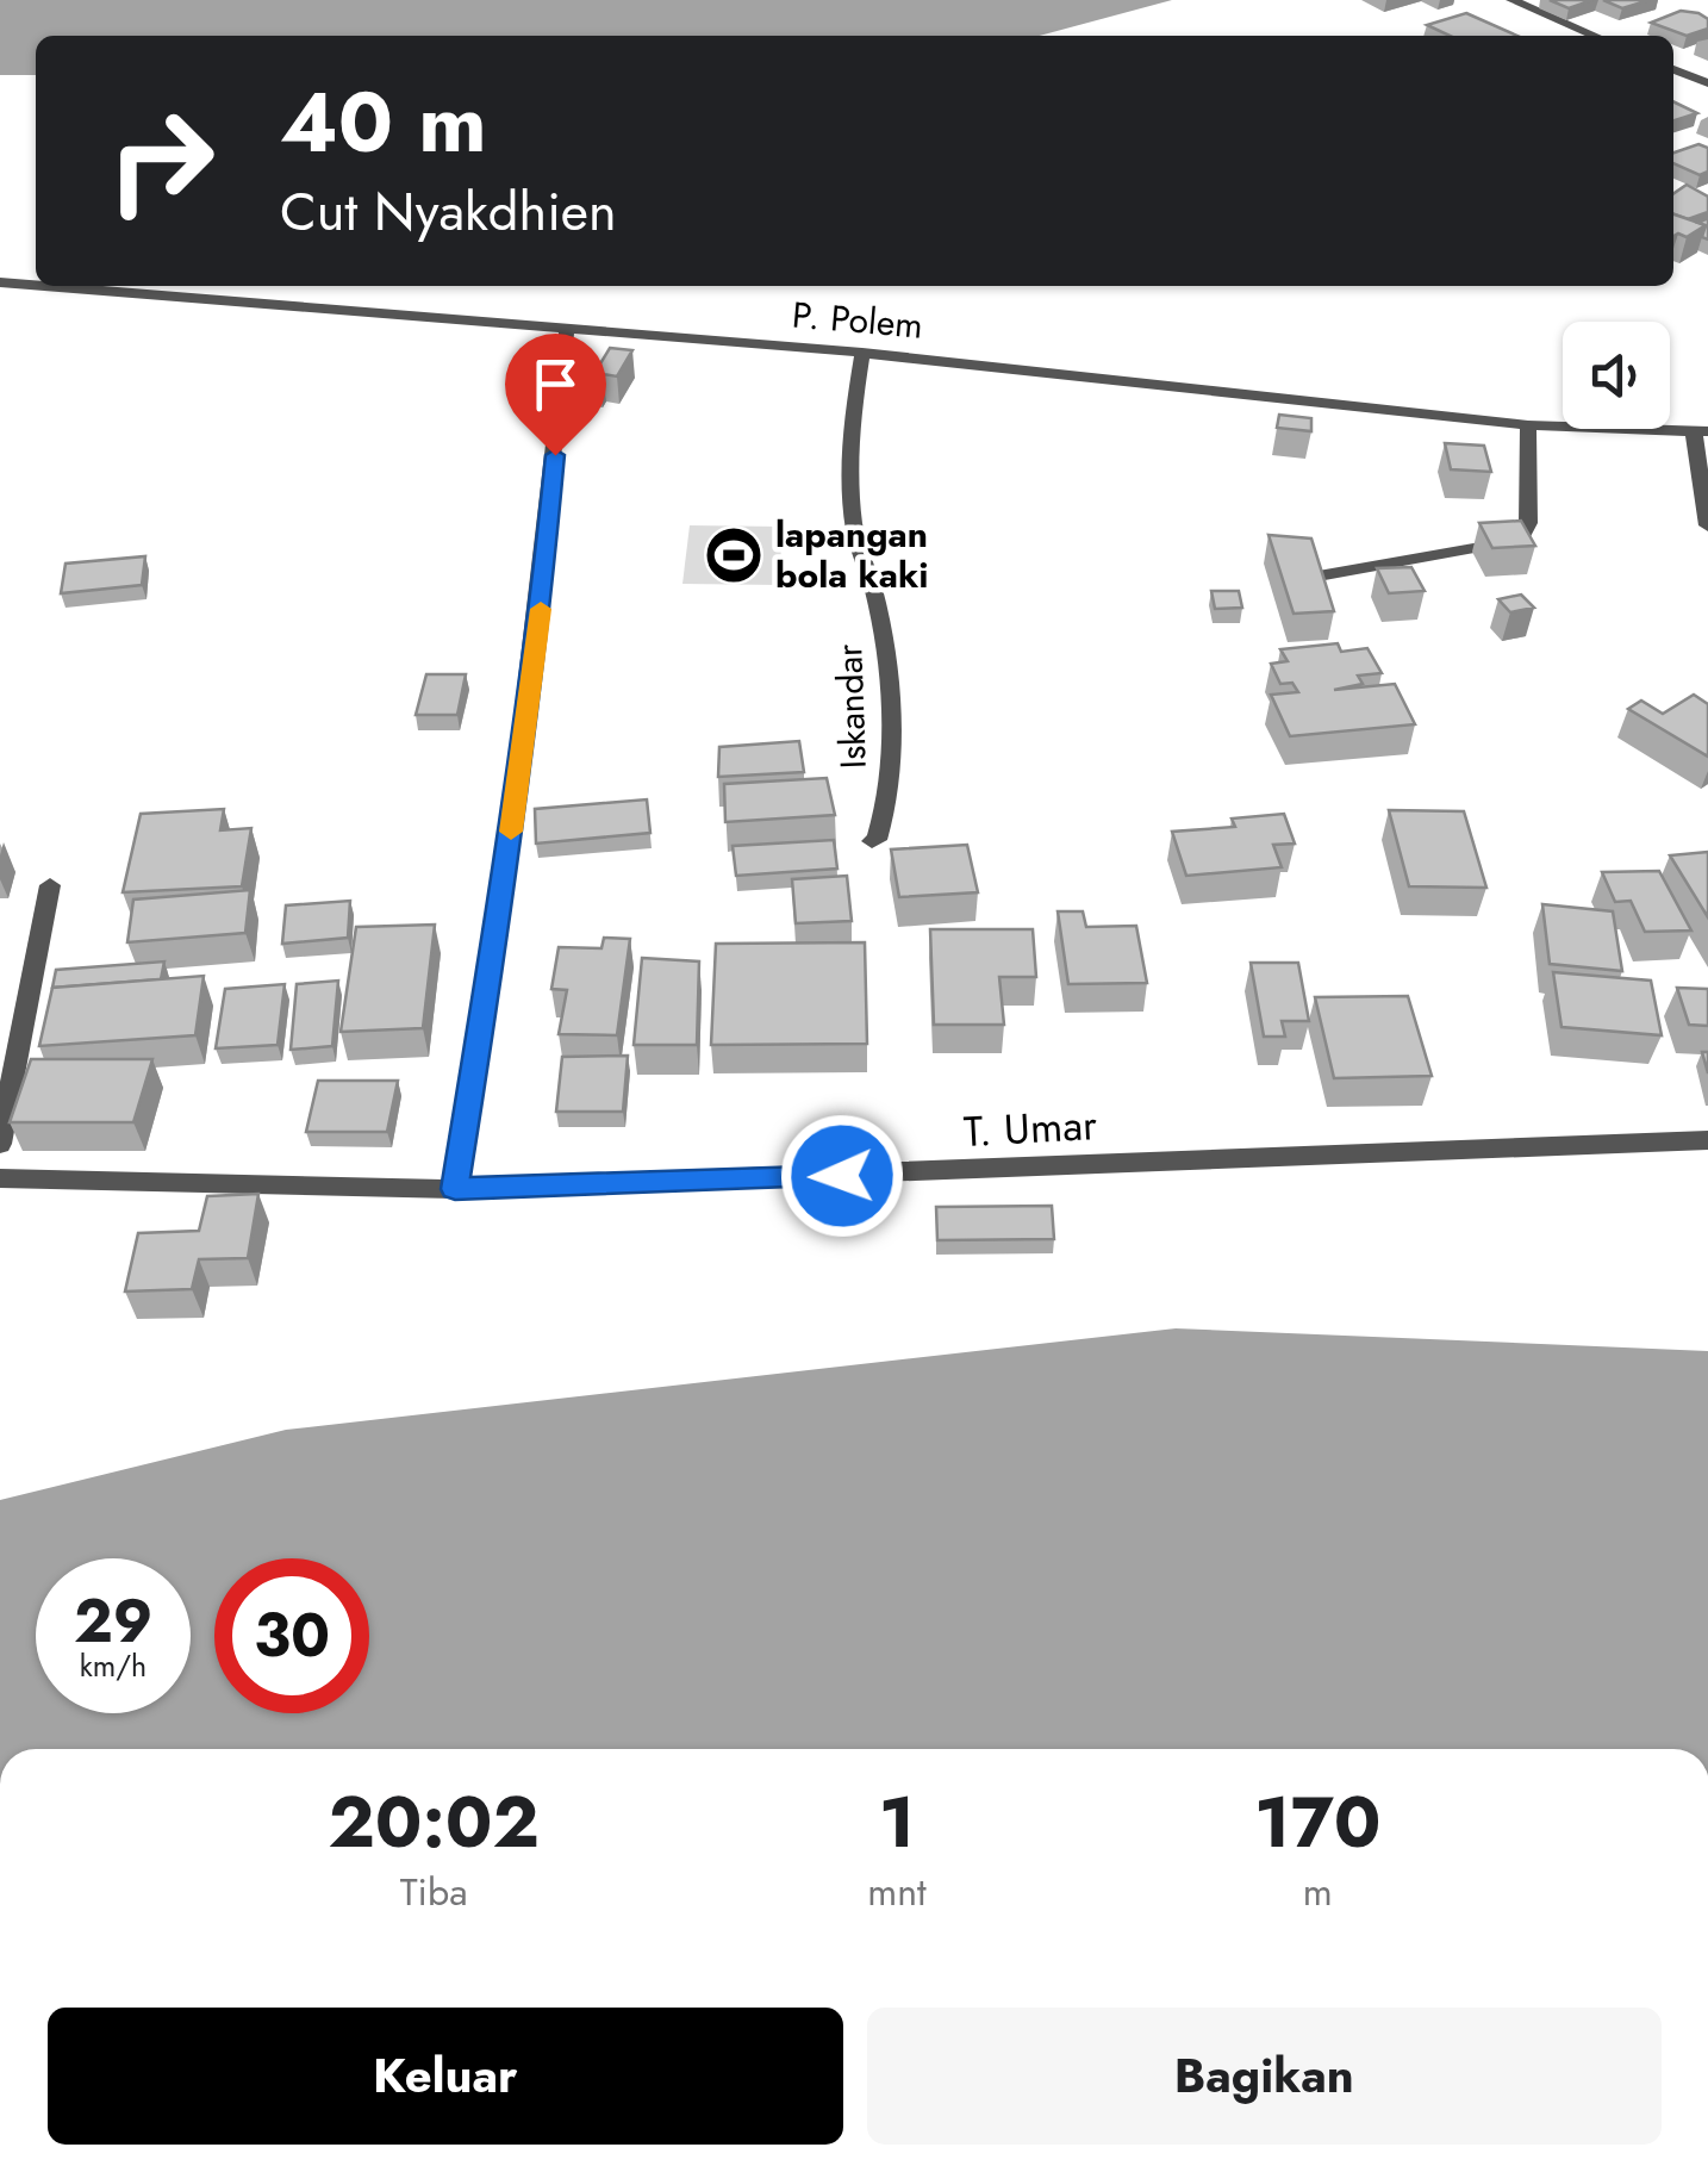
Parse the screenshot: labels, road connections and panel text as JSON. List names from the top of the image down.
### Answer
{
  "streets": {
    "street": ["P. Polem", "Iskandar", "T. Umar"]
  },
  "crossings": [
    ["P. Polem", "Iskandar"]
  ],
  "places": {
    "sports": ["lapangan bola kaki"]
  },
  "page": {
    "turn": ["40 m", "Cut Nyakdhien"],
    "speed": "29 km/h",
    "limit": "30",
    "eta": [
      "20:02",
      "Tiba",
      "1",
      "mnt",
      "170",
      "m"
    ],
    "buttons": ["Keluar", "Bagikan"]
  }
}
